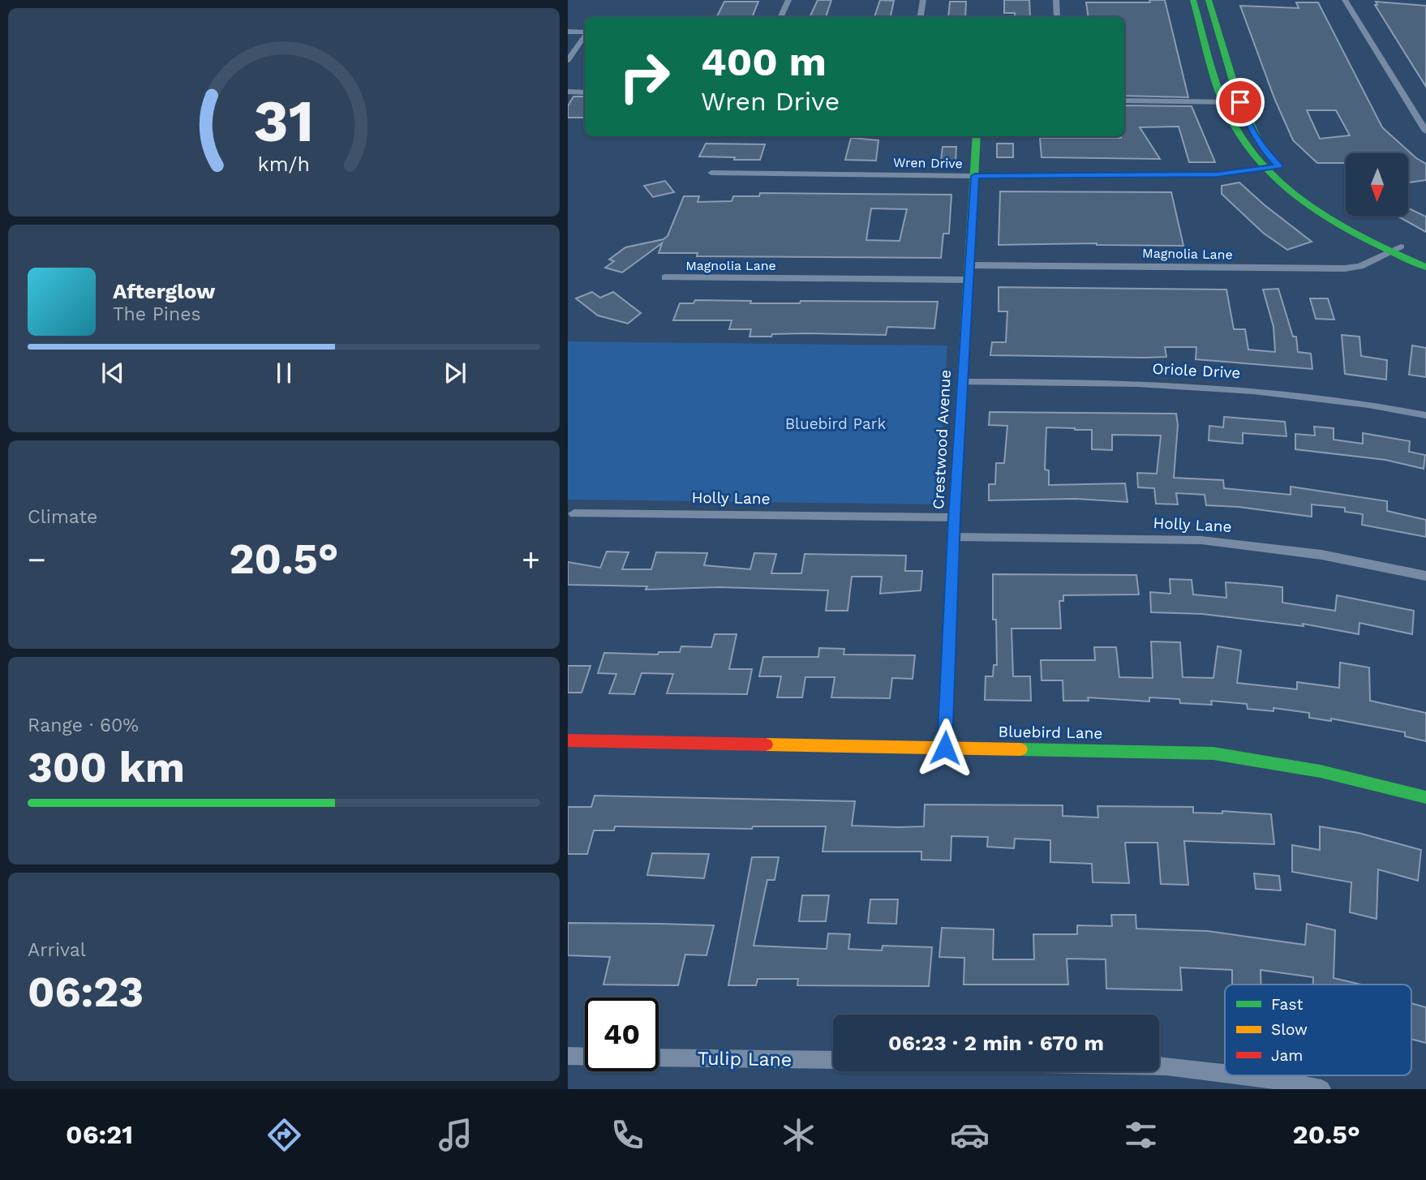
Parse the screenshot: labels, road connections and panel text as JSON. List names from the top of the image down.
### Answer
{
  "streets": {
    "street": [
      "Wren Drive",
      "Magnolia Lane",
      "Oriole Drive",
      "Crestwood Avenue",
      "Holly Lane",
      "Bluebird Lane",
      "Tulip Lane"
    ]
  },
  "crossings": [
    ["Wren Drive", "Crestwood Avenue"],
    ["Magnolia Lane", "Crestwood Avenue"],
    ["Oriole Drive", "Crestwood Avenue"],
    ["Crestwood Avenue", "Holly Lane"],
    ["Crestwood Avenue", "Bluebird Lane"]
  ],
  "parks": ["Bluebird Park"],
  "legend": ["Fast", "Slow", "Jam"],
  "north": "bottom",
  "page": {
    "turn": ["400 m", "Wren Drive"],
    "song": ["Afterglow", "The Pines"],
    "tile": [
      "Climate",
      ["Range · 60%", "300 km"],
      ["Arrival", "06:23"]
    ],
    "heat": ["−", "20.5°", "+"],
    "limit": "40",
    "trip": "06:23 · 2 min · 670 m",
    "tabs": ["06:21", "20.5°"],
    "gauge": ["31", "km/h"]
  }
}
